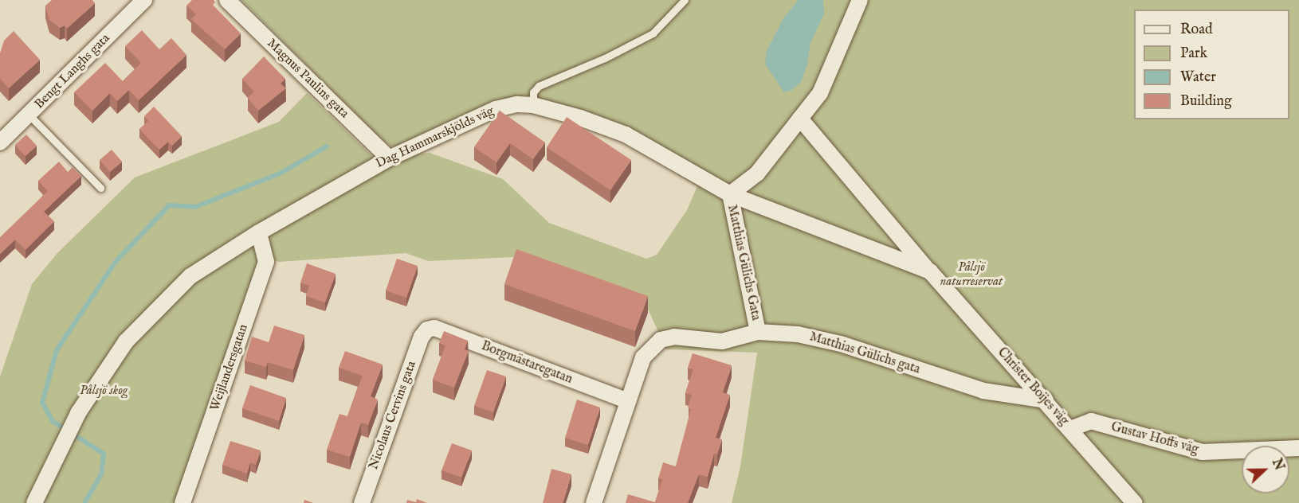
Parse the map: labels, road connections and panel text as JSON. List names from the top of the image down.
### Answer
{
  "streets": {
    "street": [
      "Bengt Langhs gata",
      "Magnus Paulins gata",
      "Dag Hammarskjölds väg",
      "Matthias Gülichs Gata",
      "Matthias Gülichs gata",
      "Borgmästaregatan",
      "Weijlandersgatan",
      "Christer Boijes väg",
      "Nicolaus Cervins gata",
      "Gustav Hoffs väg"
    ]
  },
  "crossings": [
    ["Magnus Paulins gata", "Dag Hammarskjölds väg"],
    ["Dag Hammarskjölds väg", "Matthias Gülichs Gata"],
    ["Dag Hammarskjölds väg", "Weijlandersgatan"],
    ["Dag Hammarskjölds väg", "Christer Boijes väg"],
    ["Matthias Gülichs Gata", "Matthias Gülichs gata"],
    ["Matthias Gülichs Gata", "Christer Boijes väg"],
    ["Matthias Gülichs gata", "Borgmästaregatan"],
    ["Matthias Gülichs gata", "Christer Boijes väg"],
    ["Borgmästaregatan", "Nicolaus Cervins gata"],
    ["Christer Boijes väg", "Gustav Hoffs väg"]
  ],
  "parks": ["Pålsjö naturreservat", "Pålsjö skog"],
  "legend": [
    "Road",
    "Park",
    "Water",
    "Building"
  ],
  "north": "right"
}
